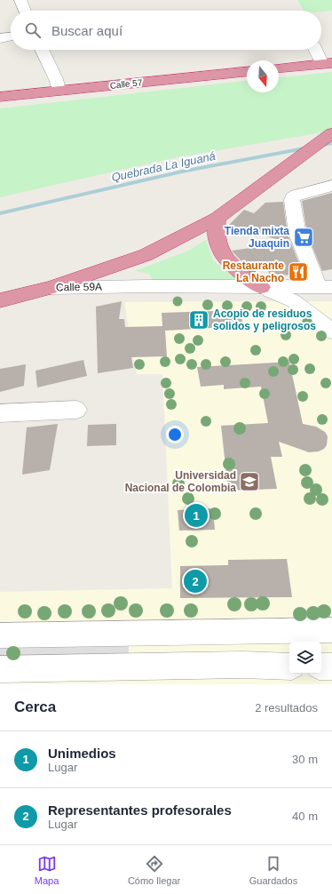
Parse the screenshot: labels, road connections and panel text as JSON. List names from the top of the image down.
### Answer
{
  "streets": {
    "highway": ["Calle 57", "Calle 59A"]
  },
  "water": ["Quebrada La Iguaná"],
  "places": {
    "supermarket": ["Tienda mixta Juaquin"],
    "restaurant": ["Restaurante La Nacho"],
    "building": ["Acopio de residuos solidos y peligrosos"],
    "school or university": ["Universidad Nacional de Colombia"]
  },
  "north": "bottom",
  "page": {
    "search": "Buscar aquí",
    "pins": ["1", "2"],
    "heading": ["Cerca", "2 resultados"],
    "list": [
      {
        "mark": "1",
        "name": "Unimedios",
        "note": "Lugar",
        "value": "30 m"
      },
      {
        "mark": "2",
        "name": "Representantes profesorales",
        "note": "Lugar",
        "value": "40 m"
      }
    ],
    "nav": ["Mapa", "Cómo llegar", "Guardados"]
  }
}
